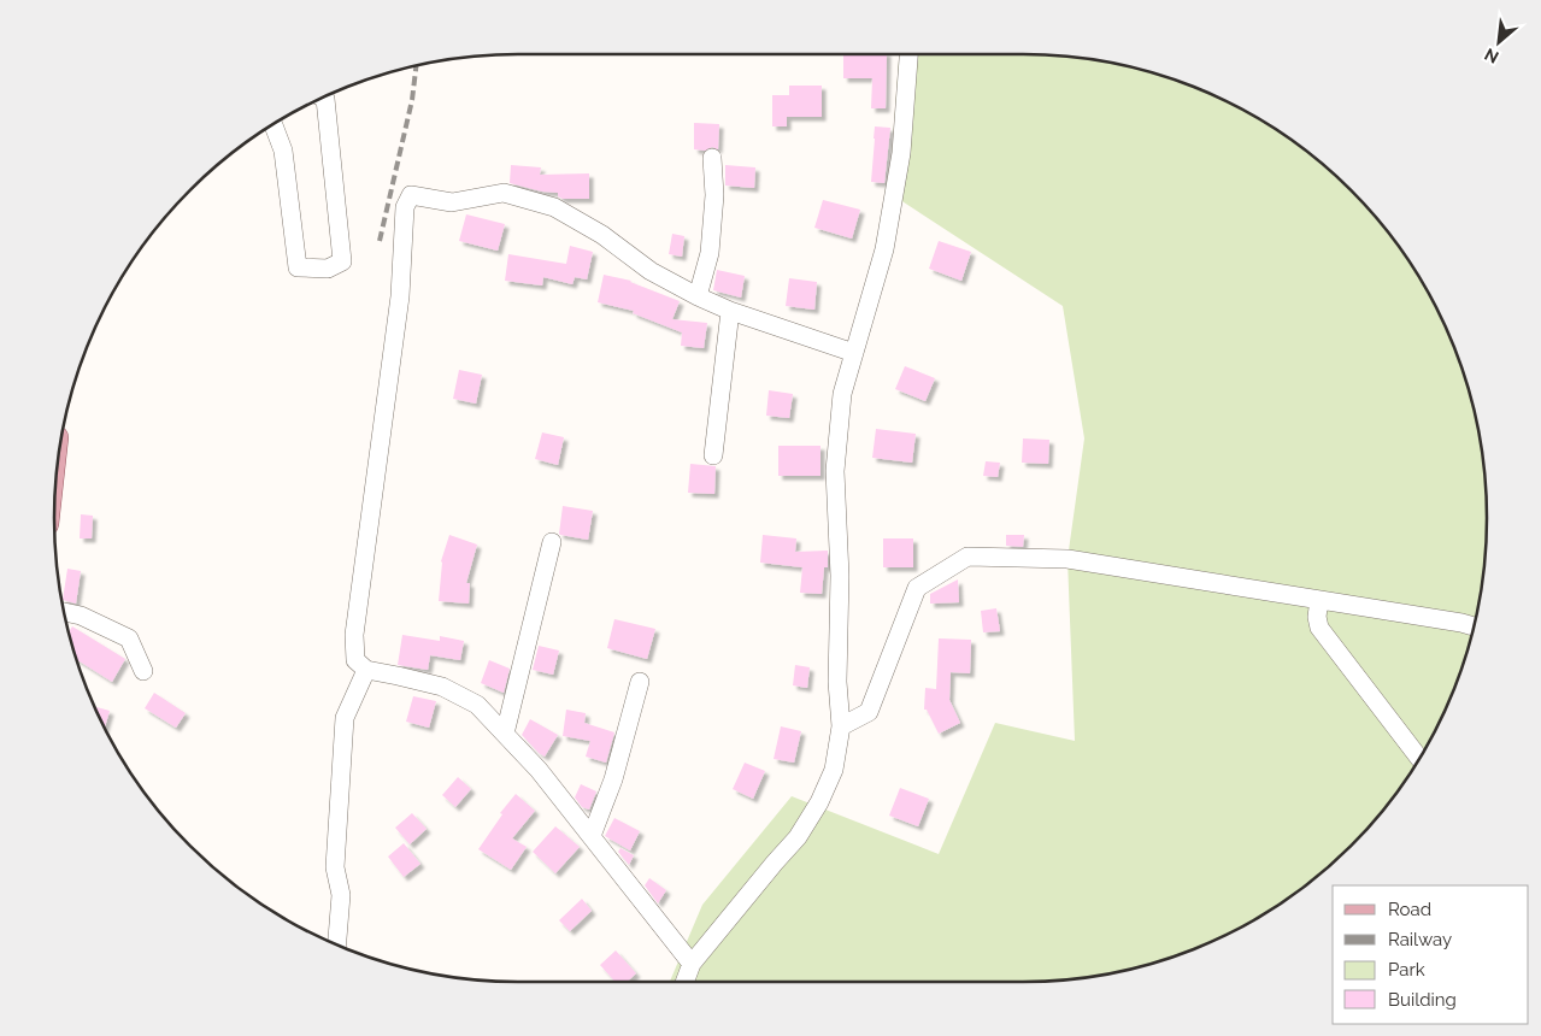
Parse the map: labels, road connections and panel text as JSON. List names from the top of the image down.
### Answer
{
  "legend": [
    "Road",
    "Railway",
    "Park",
    "Building"
  ],
  "north": "bottom left"
}
